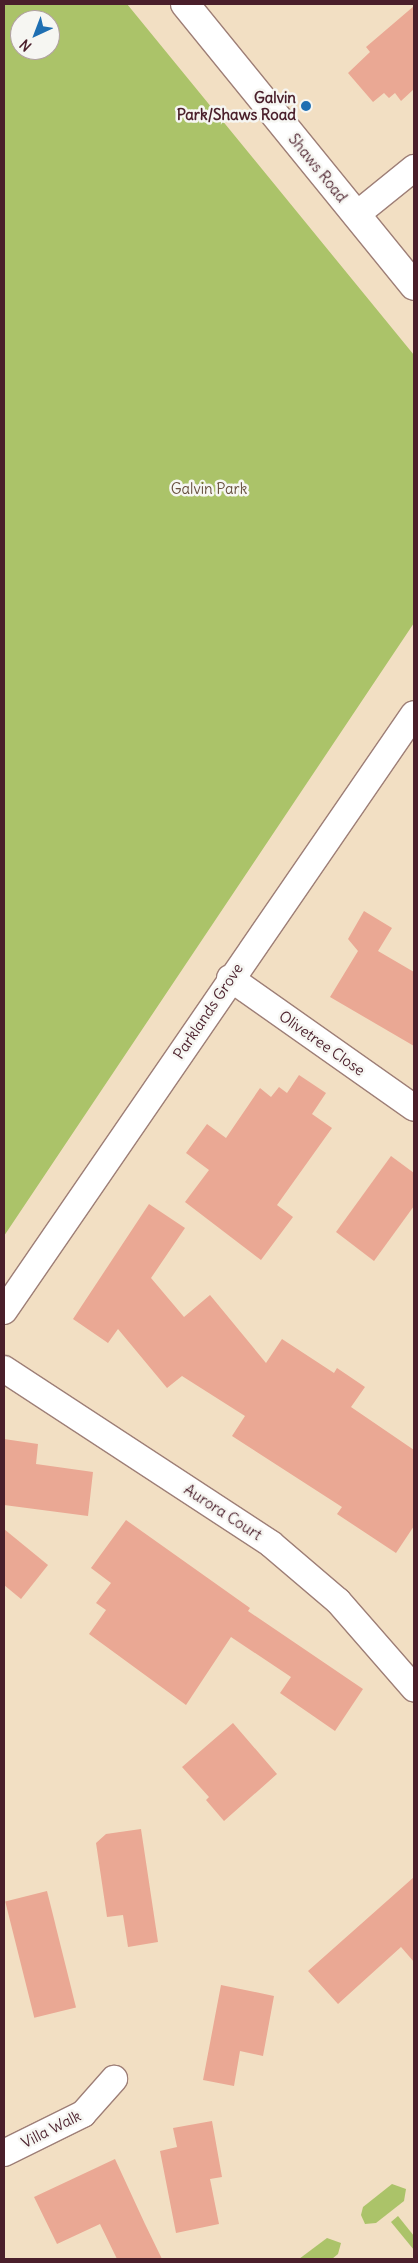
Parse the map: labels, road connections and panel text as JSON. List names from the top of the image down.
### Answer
{
  "streets": {
    "street": [
      "Shaws Road",
      "Parklands Grove",
      "Olivetree Close",
      "Aurora Court",
      "Villa Walk"
    ]
  },
  "crossings": [
    ["Parklands Grove", "Olivetree Close"]
  ],
  "parks": ["Galvin Park"],
  "places": ["Galvin Park/Shaws Road"],
  "north": "bottom left"
}
